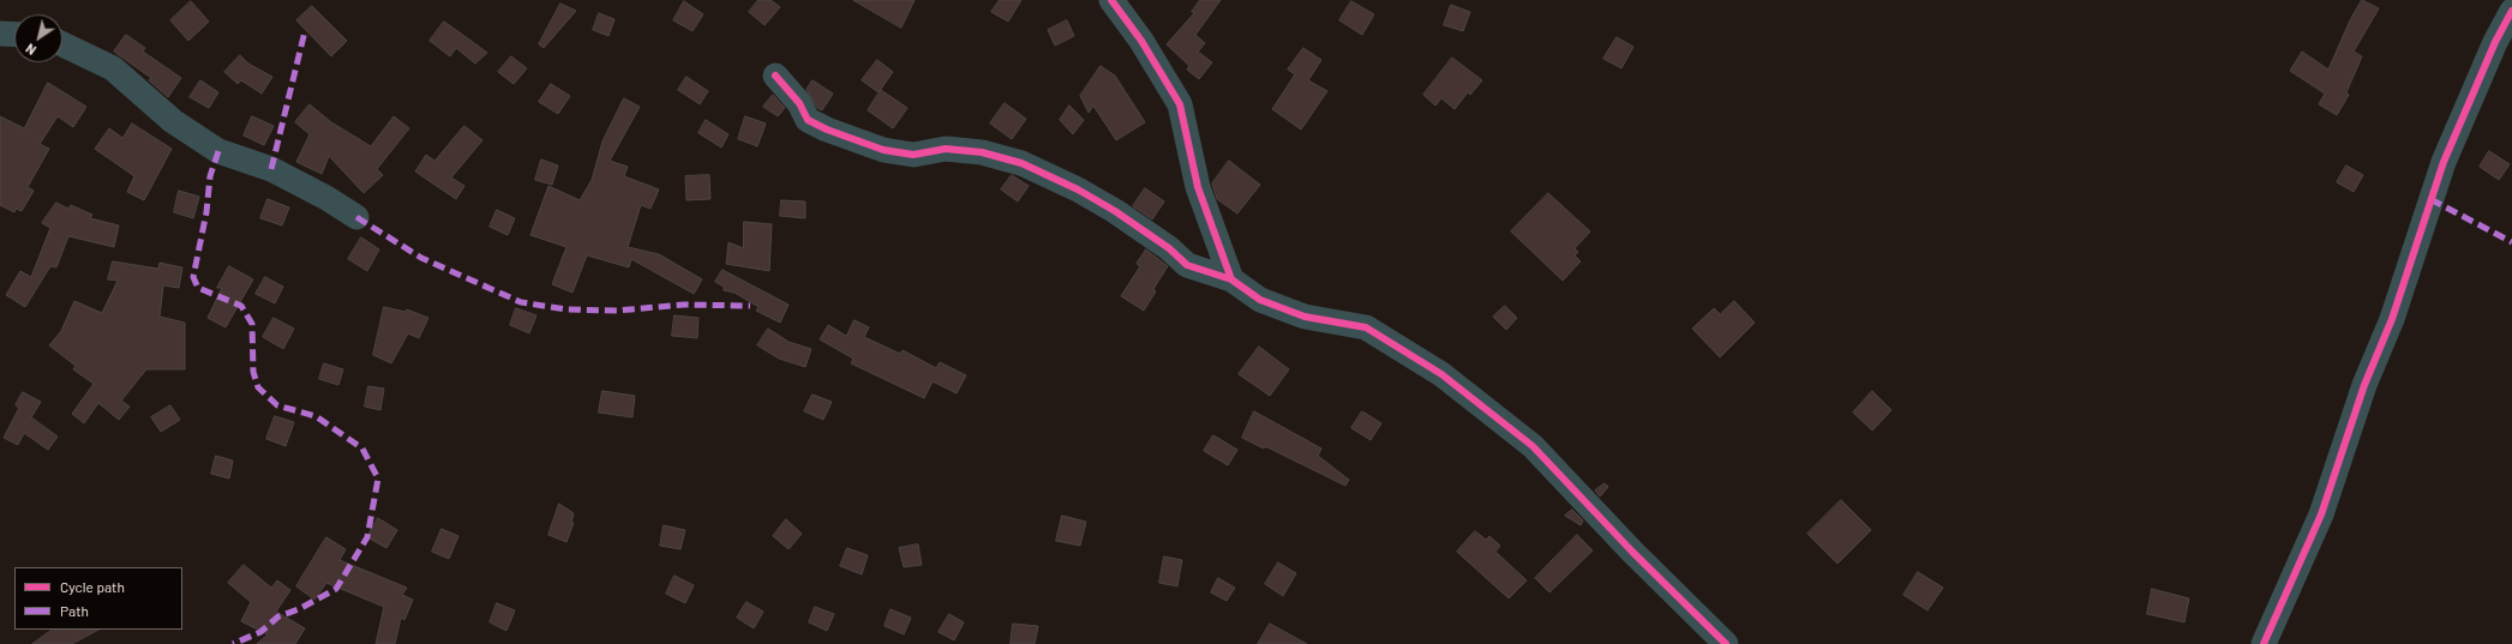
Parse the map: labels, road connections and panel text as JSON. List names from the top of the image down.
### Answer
{
  "legend": ["Cycle path", "Path"],
  "north": "bottom left"
}
